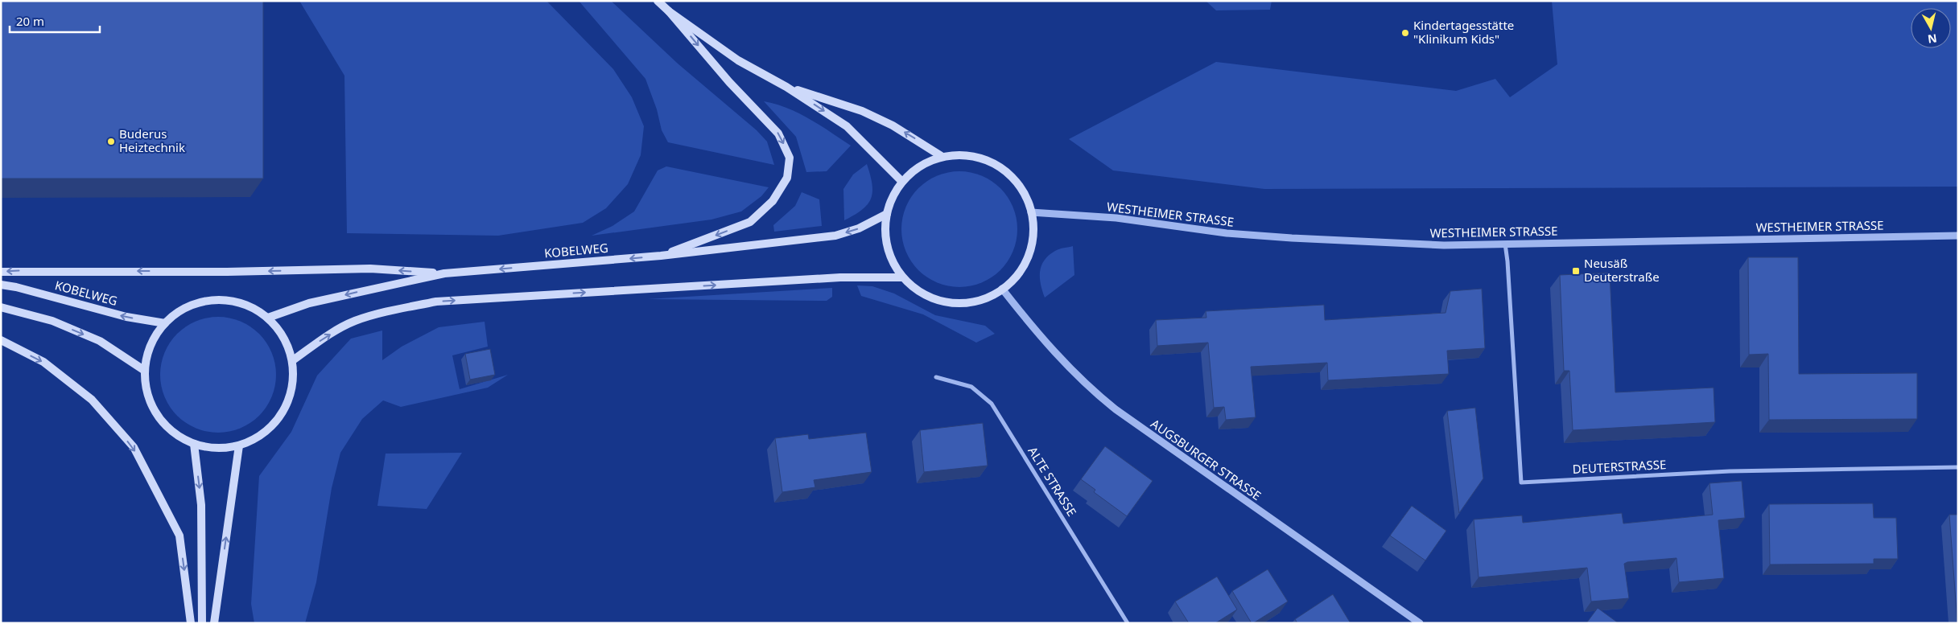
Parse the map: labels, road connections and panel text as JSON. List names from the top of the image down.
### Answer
{
  "streets": {
    "main road": ["KOBELWEG"],
    "street": [
      "WESTHEIMER STRASSE",
      "AUGSBURGER STRASSE",
      "DEUTERSTRASSE",
      "ALTE STRASSE"
    ]
  },
  "crossings": [
    ["WESTHEIMER STRASSE", "DEUTERSTRASSE"]
  ],
  "places": {
    "other": ["Kindertagesstätte \"Klinikum Kids\"", "Buderus Heiztechnik"],
    "transit": ["Neusäß Deuterstraße"]
  },
  "scale_bar": "20 m",
  "north": "bottom"
}
